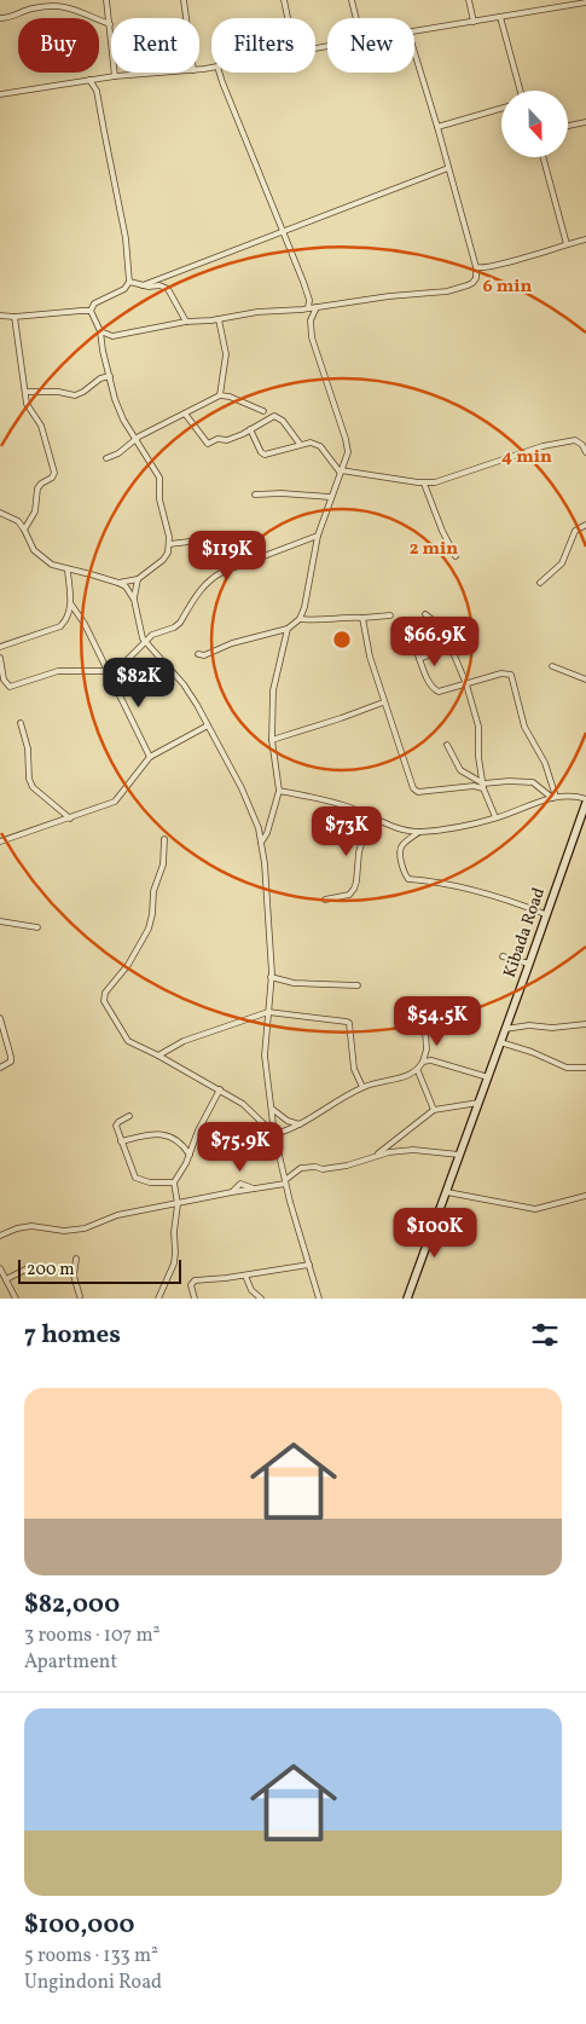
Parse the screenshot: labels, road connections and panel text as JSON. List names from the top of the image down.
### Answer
{
  "streets": {
    "main road": ["Kibada Road"]
  },
  "scale_bar": "200 m",
  "north": "bottom",
  "page": {
    "chip": [
      "Buy",
      "Rent",
      "Filters",
      "New"
    ],
    "price": [
      "$119K",
      "$66.9K",
      "$82K",
      "$73K",
      "$54.5K",
      "$75.9K",
      "$100K"
    ],
    "scale": "200 m",
    "heading": "7 homes",
    "list": [
      {
        "name": "$82,000",
        "note": "3 rooms · 107 m² · Apartment"
      },
      {
        "name": "$100,000",
        "note": "5 rooms · 133 m² · Ungindoni Road"
      }
    ]
  },
  "rings": ["6 min", "4 min", "2 min"]
}
